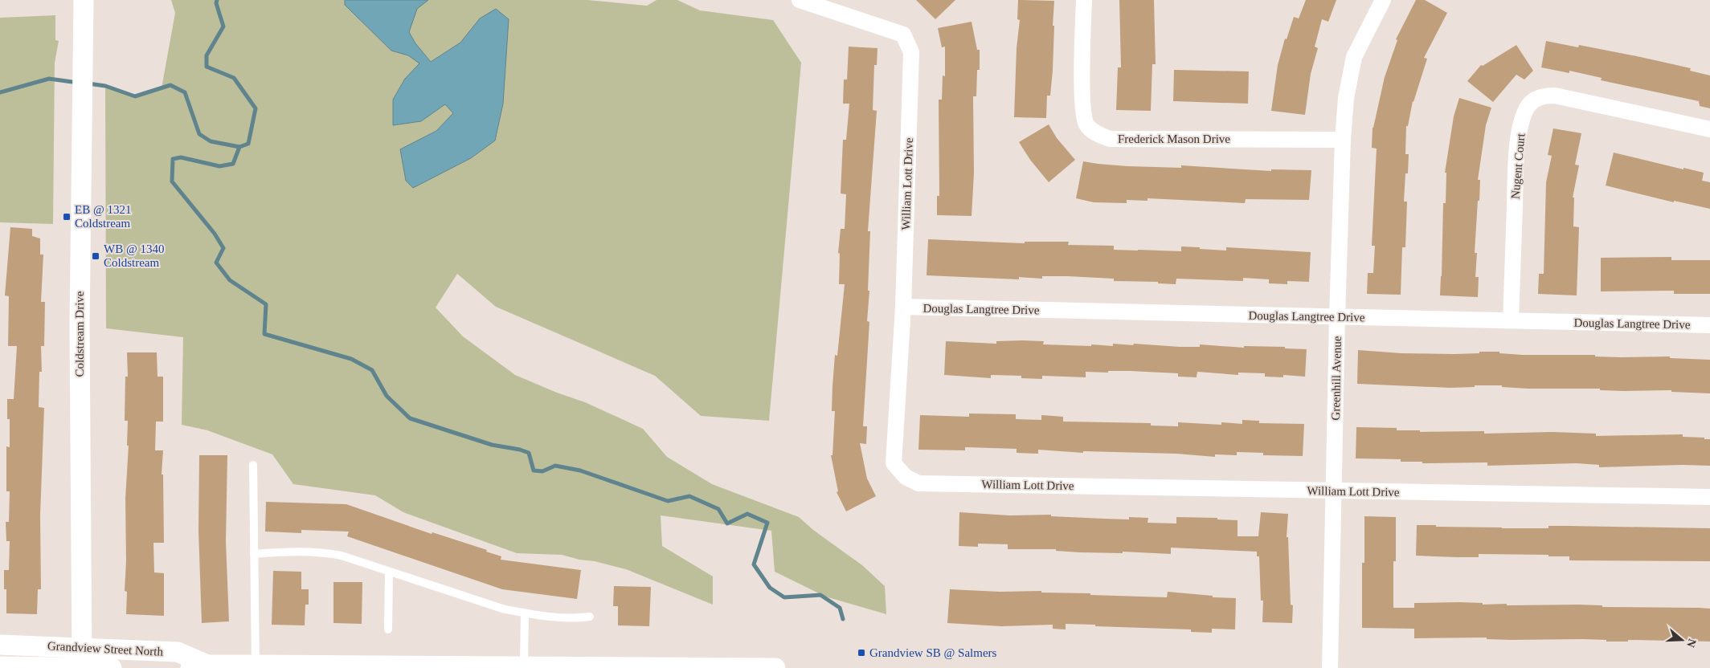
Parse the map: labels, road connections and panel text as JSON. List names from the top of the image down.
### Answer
{
  "streets": {
    "street": [
      "Frederick Mason Drive",
      "Nugent Court",
      "William Lott Drive",
      "Douglas Langtree Drive",
      "Coldstream Drive",
      "Greenhill Avenue",
      "Grandview Street North"
    ]
  },
  "crossings": [
    ["Frederick Mason Drive", "Greenhill Avenue"],
    ["Nugent Court", "Douglas Langtree Drive"],
    ["William Lott Drive", "Douglas Langtree Drive"],
    ["William Lott Drive", "Greenhill Avenue"],
    ["Douglas Langtree Drive", "Greenhill Avenue"],
    ["Coldstream Drive", "Grandview Street North"]
  ],
  "places": {
    "transit": ["EB @ 1321 Coldstream", "WB @ 1340 Coldstream", "Grandview SB @ Salmers"]
  },
  "north": "right"
}
